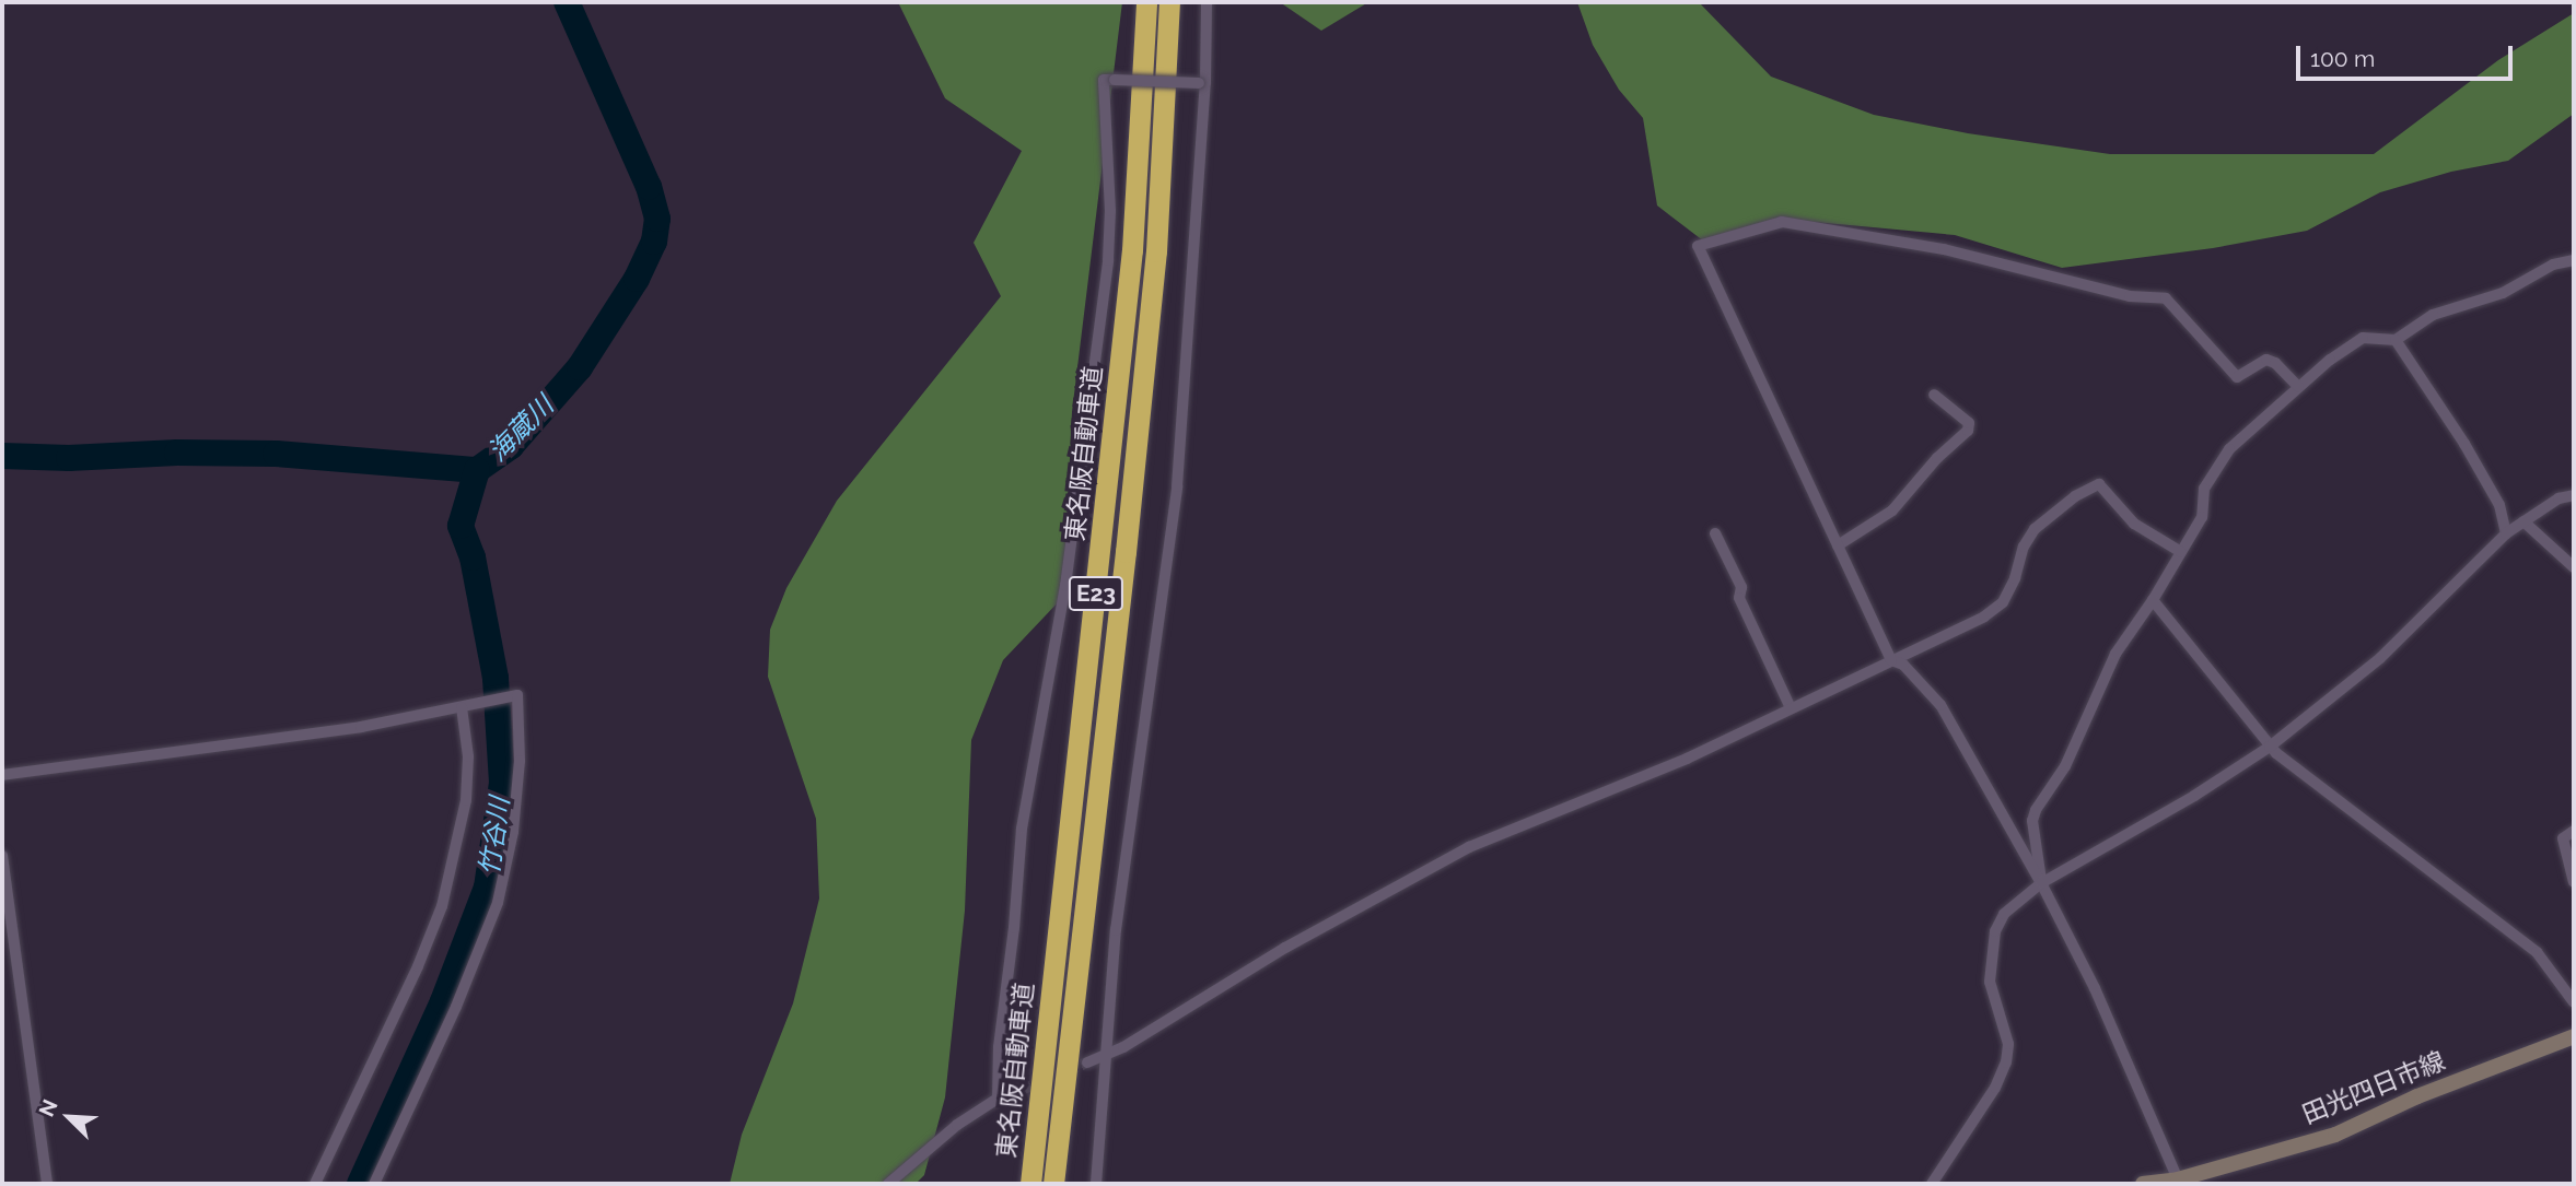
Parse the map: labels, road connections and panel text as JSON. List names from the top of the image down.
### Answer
{
  "streets": {
    "highway": ["東名阪自動車道", "E23"],
    "main road": ["田光四日市線"]
  },
  "water": ["海蔵川", "竹谷川"],
  "scale_bar": "100 m",
  "north": "top left"
}
